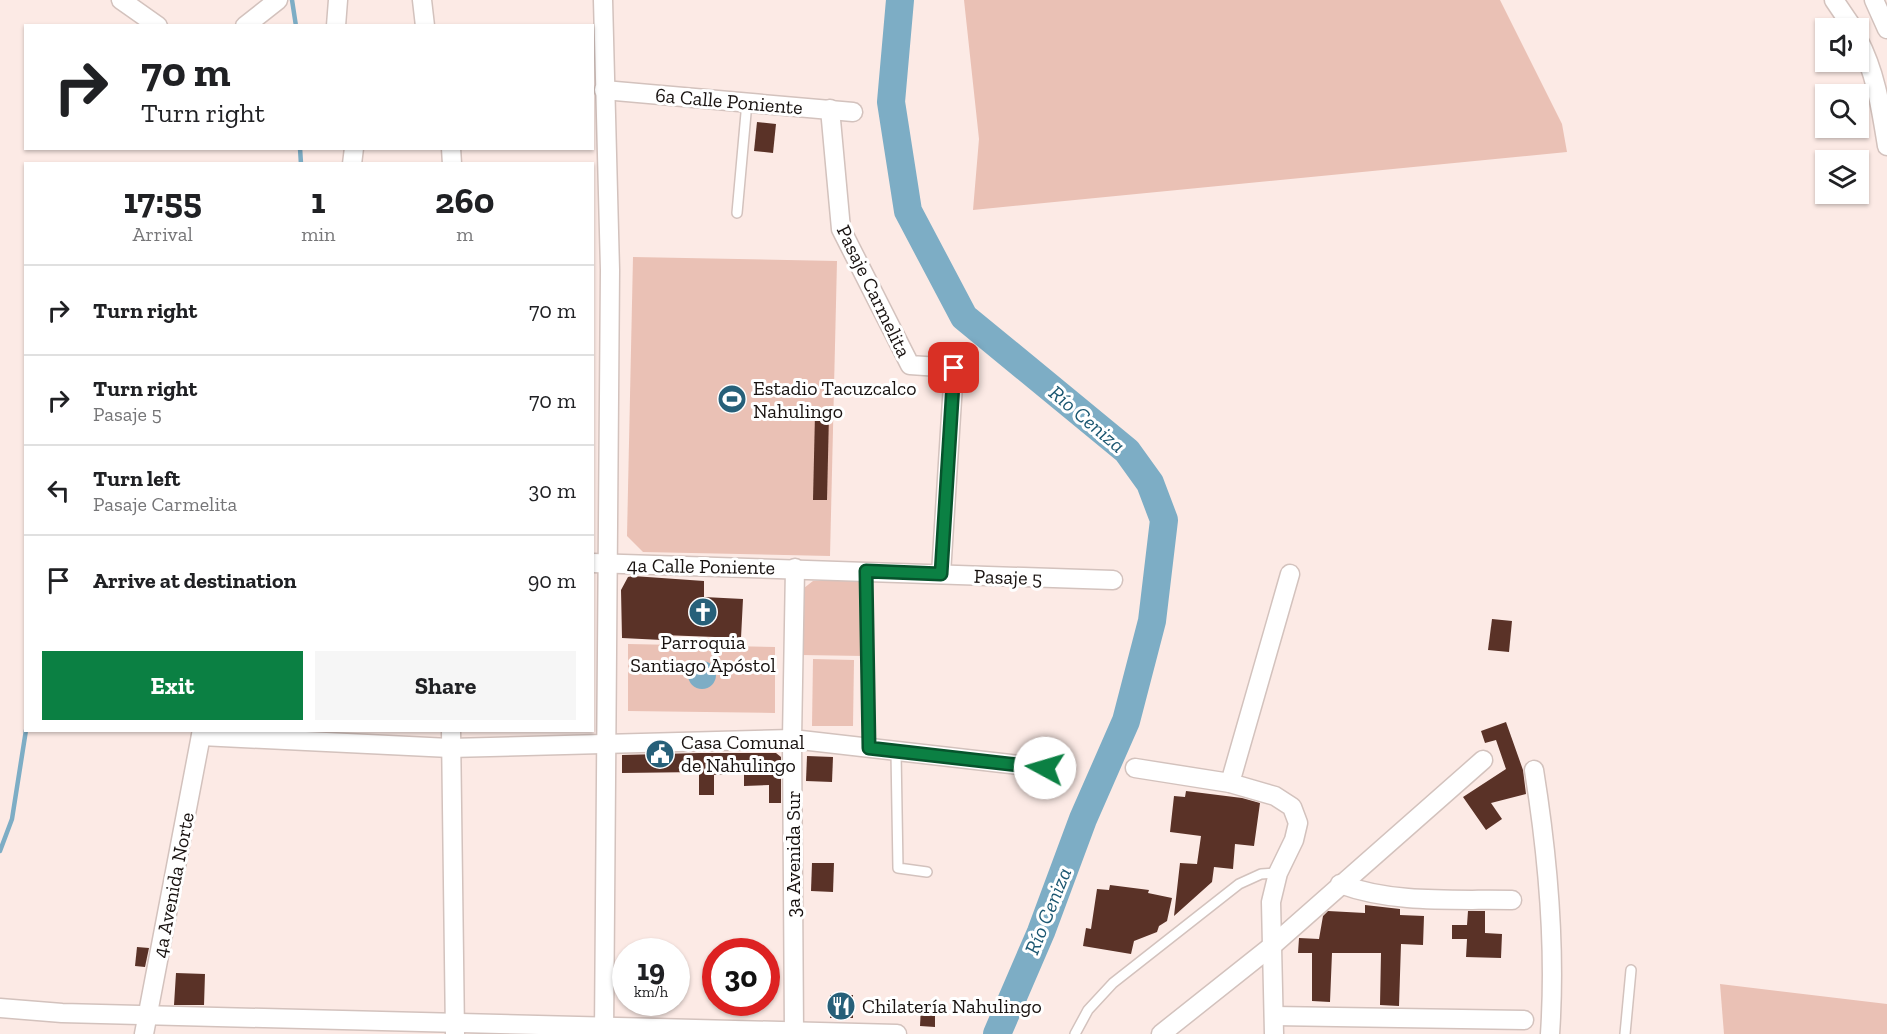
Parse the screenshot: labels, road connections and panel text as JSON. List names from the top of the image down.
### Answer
{
  "streets": {
    "street": [
      "6a Calle Poniente",
      "Pasaje Carmelita",
      "4a Calle Poniente",
      "Pasaje 5",
      "3a Avenida Sur",
      "4a Avenida Norte"
    ]
  },
  "crossings": [
    ["6a Calle Poniente", "Pasaje Carmelita"],
    ["Pasaje Carmelita", "Pasaje 5"],
    ["4a Calle Poniente", "Pasaje 5"],
    ["4a Calle Poniente", "3a Avenida Sur"],
    ["Pasaje 5", "3a Avenida Sur"]
  ],
  "water": ["Río Ceniza"],
  "places": {
    "sports": ["Estadio Tacuzcalco Nahulingo"],
    "church": ["Parroquia Santiago Apóstol"],
    "public building": ["Casa Comunal de Nahulingo"],
    "restaurant": ["Chilatería Nahulingo"]
  },
  "page": {
    "turn": ["70 m", "Turn right"],
    "eta": [
      "17:55",
      "Arrival",
      "1",
      "min",
      "260",
      "m"
    ],
    "list": [
      {
        "name": "Turn right",
        "value": "70 m"
      },
      {
        "name": "Turn right",
        "note": "Pasaje 5",
        "value": "70 m"
      },
      {
        "name": "Turn left",
        "note": "Pasaje Carmelita",
        "value": "30 m"
      },
      {
        "name": "Arrive at destination",
        "value": "90 m"
      }
    ],
    "buttons": ["Exit", "Share"],
    "speed": "19 km/h",
    "limit": "30"
  }
}
